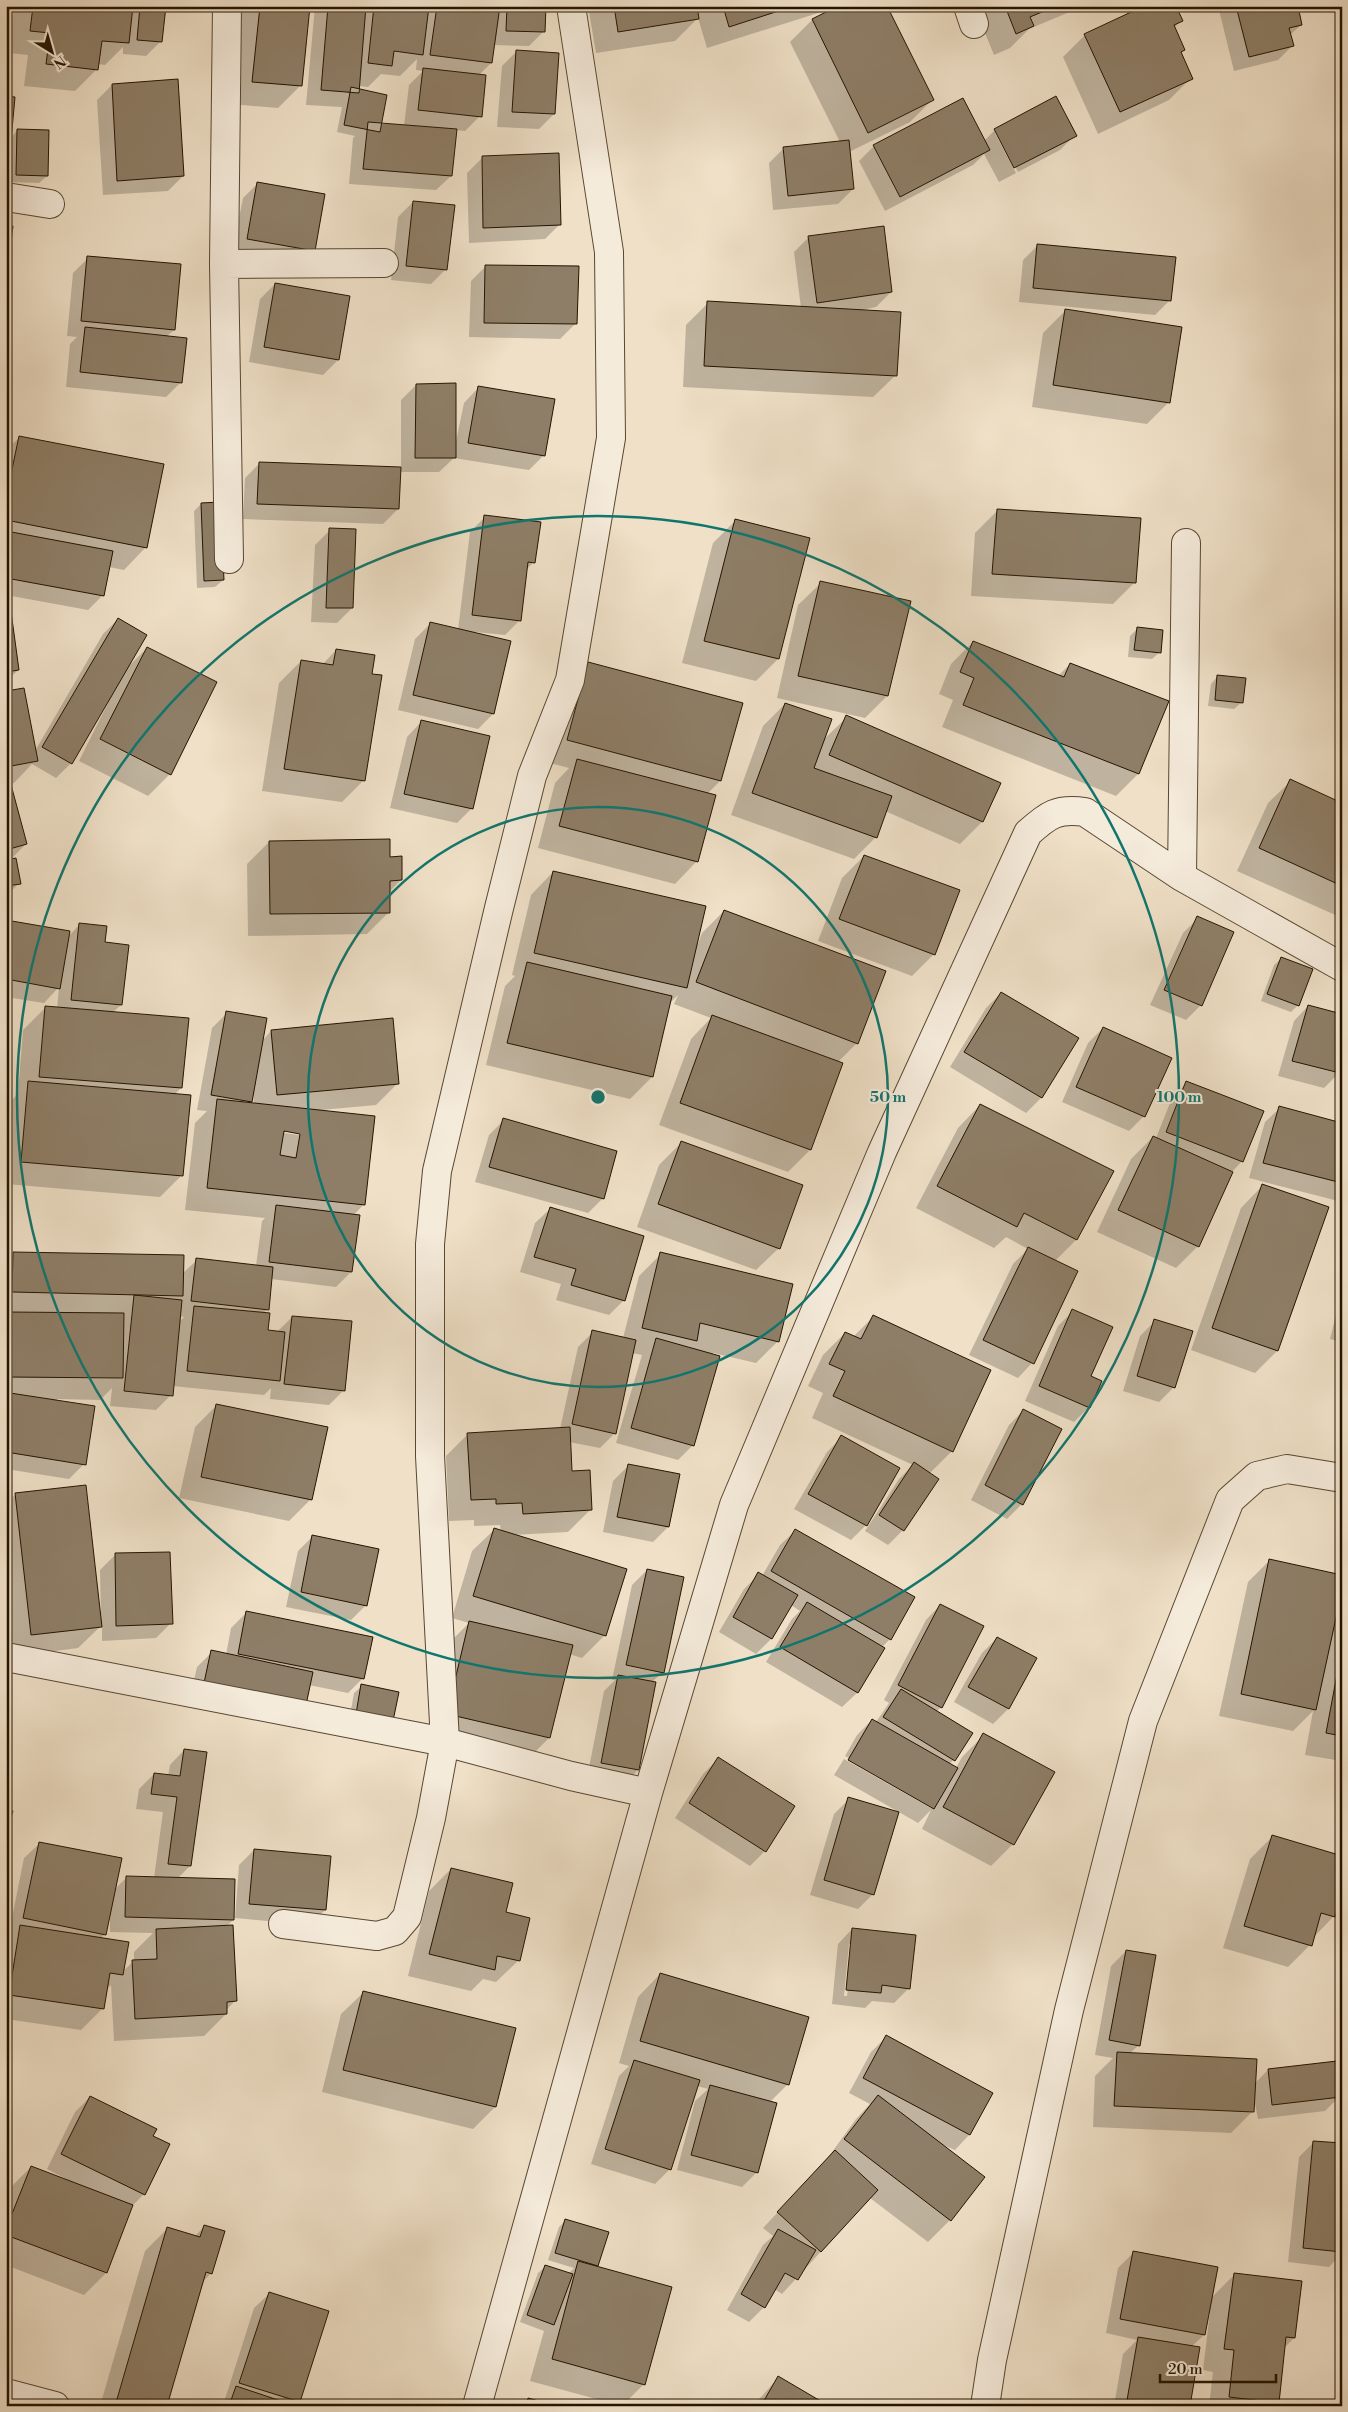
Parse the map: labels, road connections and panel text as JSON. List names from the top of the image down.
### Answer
{
  "scale_bar": "20 m",
  "north": "bottom right",
  "rings": ["50 m", "100 m"]
}
